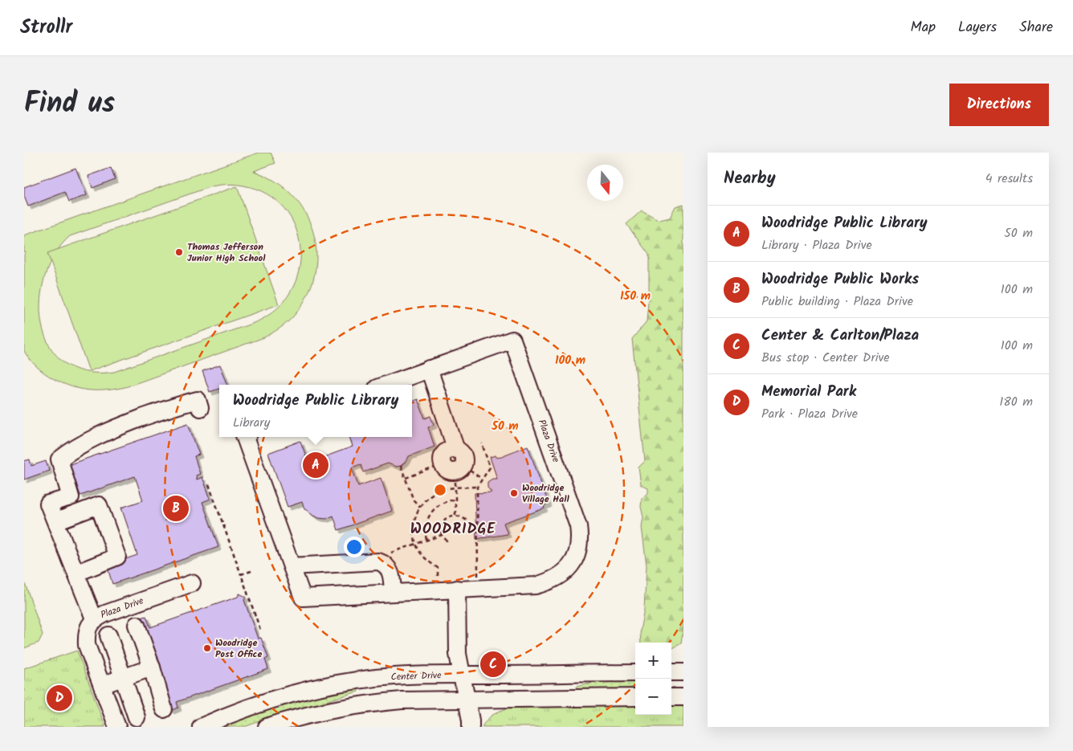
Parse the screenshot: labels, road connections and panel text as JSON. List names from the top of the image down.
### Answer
{
  "streets": {
    "street": ["Plaza Drive", "Center Drive"]
  },
  "districts": ["WOODRIDGE"],
  "places": ["Thomas Jefferson Junior High School", "Woodridge Village Hall", "Woodridge Post Office"],
  "north": "bottom",
  "page": {
    "header": "Strollr",
    "nav": ["Map", "Layers", "Share"],
    "title": "Find us",
    "buttons": "Directions",
    "heading": ["Nearby", "4 results"],
    "list": [
      {
        "mark": "A",
        "name": "Woodridge Public Library",
        "note": "Library · Plaza Drive",
        "value": "50 m"
      },
      {
        "mark": "B",
        "name": "Woodridge Public Works",
        "note": "Public building · Plaza Drive",
        "value": "100 m"
      },
      {
        "mark": "C",
        "name": "Center & Carlton/Plaza",
        "note": "Bus stop · Center Drive",
        "value": "100 m"
      },
      {
        "mark": "D",
        "name": "Memorial Park",
        "note": "Park · Plaza Drive",
        "value": "180 m"
      }
    ],
    "popup": ["Woodridge Public Library", "Library"],
    "pins": [
      "A",
      "B",
      "C",
      "D"
    ],
    "map_buttons": ["+", "−"]
  },
  "rings": ["150 m", "100 m", "50 m"]
}
